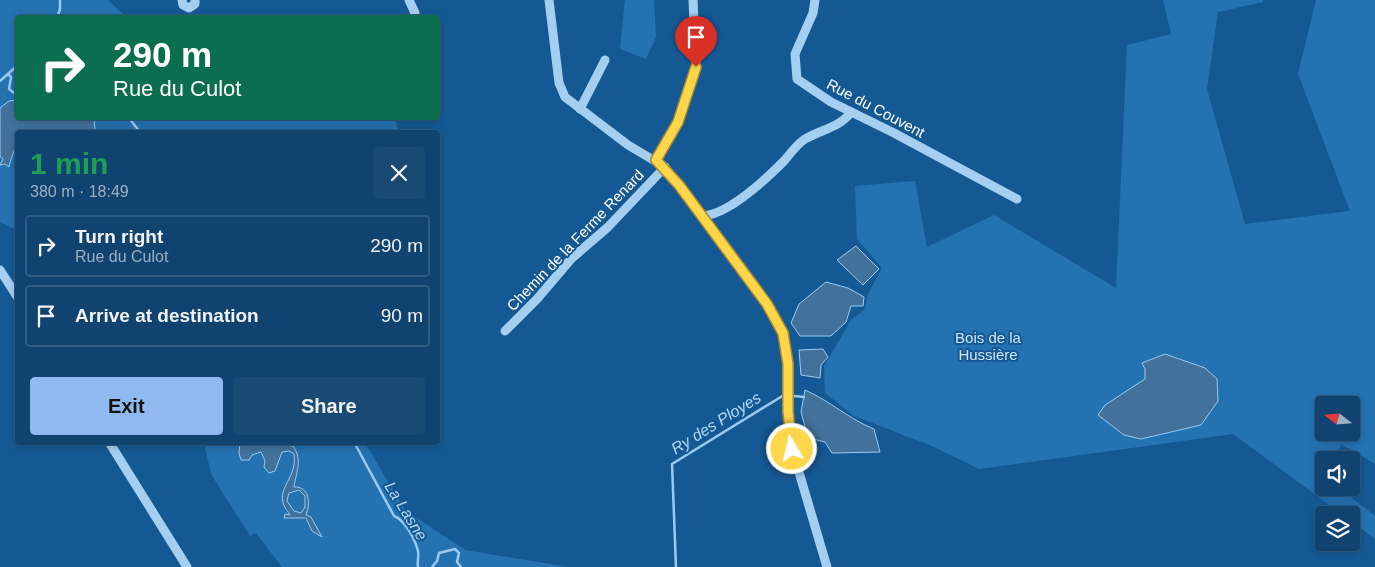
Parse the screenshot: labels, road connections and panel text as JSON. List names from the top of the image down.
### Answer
{
  "streets": {
    "street": ["Rue du Couvent", "Chemin de la Ferme Renard"]
  },
  "water": ["Ry des Ployes", "La Lasne"],
  "parks": ["Bois de la Hussière"],
  "north": "left",
  "page": {
    "turn": ["290 m", "Rue du Culot"],
    "heading": ["1 min", "380 m · 18:49"],
    "list": [
      {
        "name": "Turn right",
        "note": "Rue du Culot",
        "value": "290 m"
      },
      {
        "name": "Arrive at destination",
        "value": "90 m"
      }
    ],
    "buttons": ["Exit", "Share"]
  }
}
